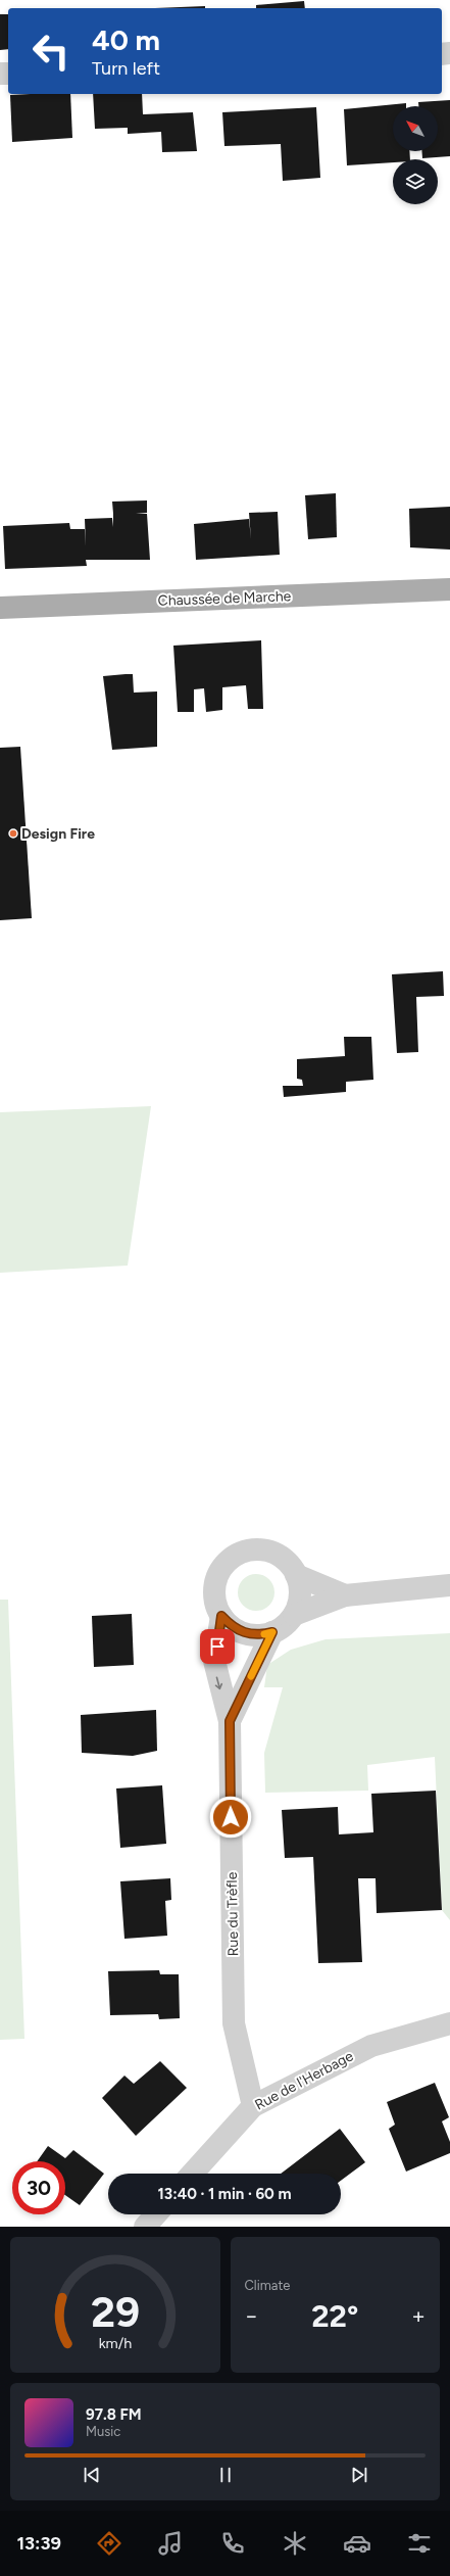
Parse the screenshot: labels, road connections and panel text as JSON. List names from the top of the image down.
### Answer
{
  "streets": {
    "main road": ["Chaussée de Marche"],
    "street": ["Rue du Trèfle", "Rue de l'Herbage"]
  },
  "crossings": [
    ["Rue du Trèfle", "Rue de l'Herbage"]
  ],
  "places": ["Design Fire"],
  "north": "top left",
  "page": {
    "turn": ["40 m", "Turn left"],
    "limit": "30",
    "trip": "13:40 · 1 min · 60 m",
    "tile": "Climate",
    "heat": ["−", "22°", "+"],
    "song": ["97.8 FM", "Music"],
    "tabs": "13:39",
    "gauge": ["29", "km/h"]
  }
}
